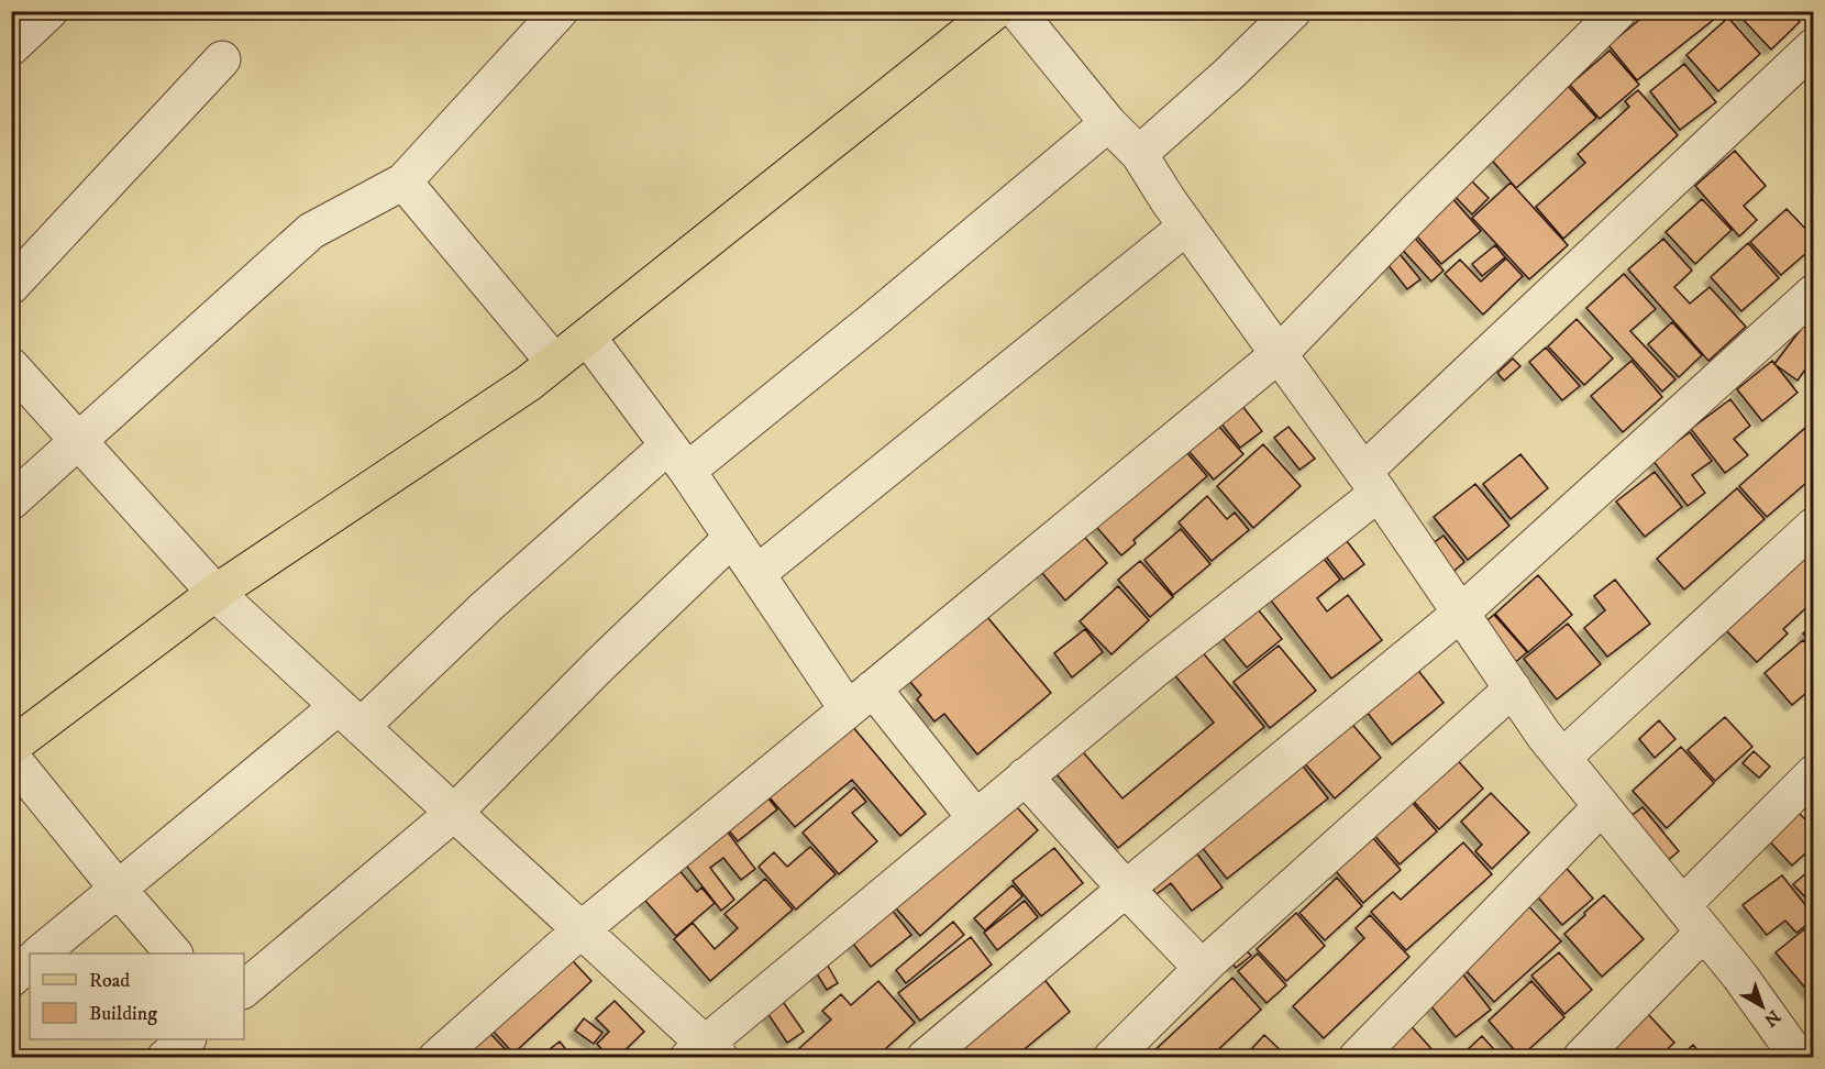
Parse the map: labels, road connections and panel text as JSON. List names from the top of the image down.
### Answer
{
  "legend": ["Road", "Building"],
  "north": "bottom right"
}
